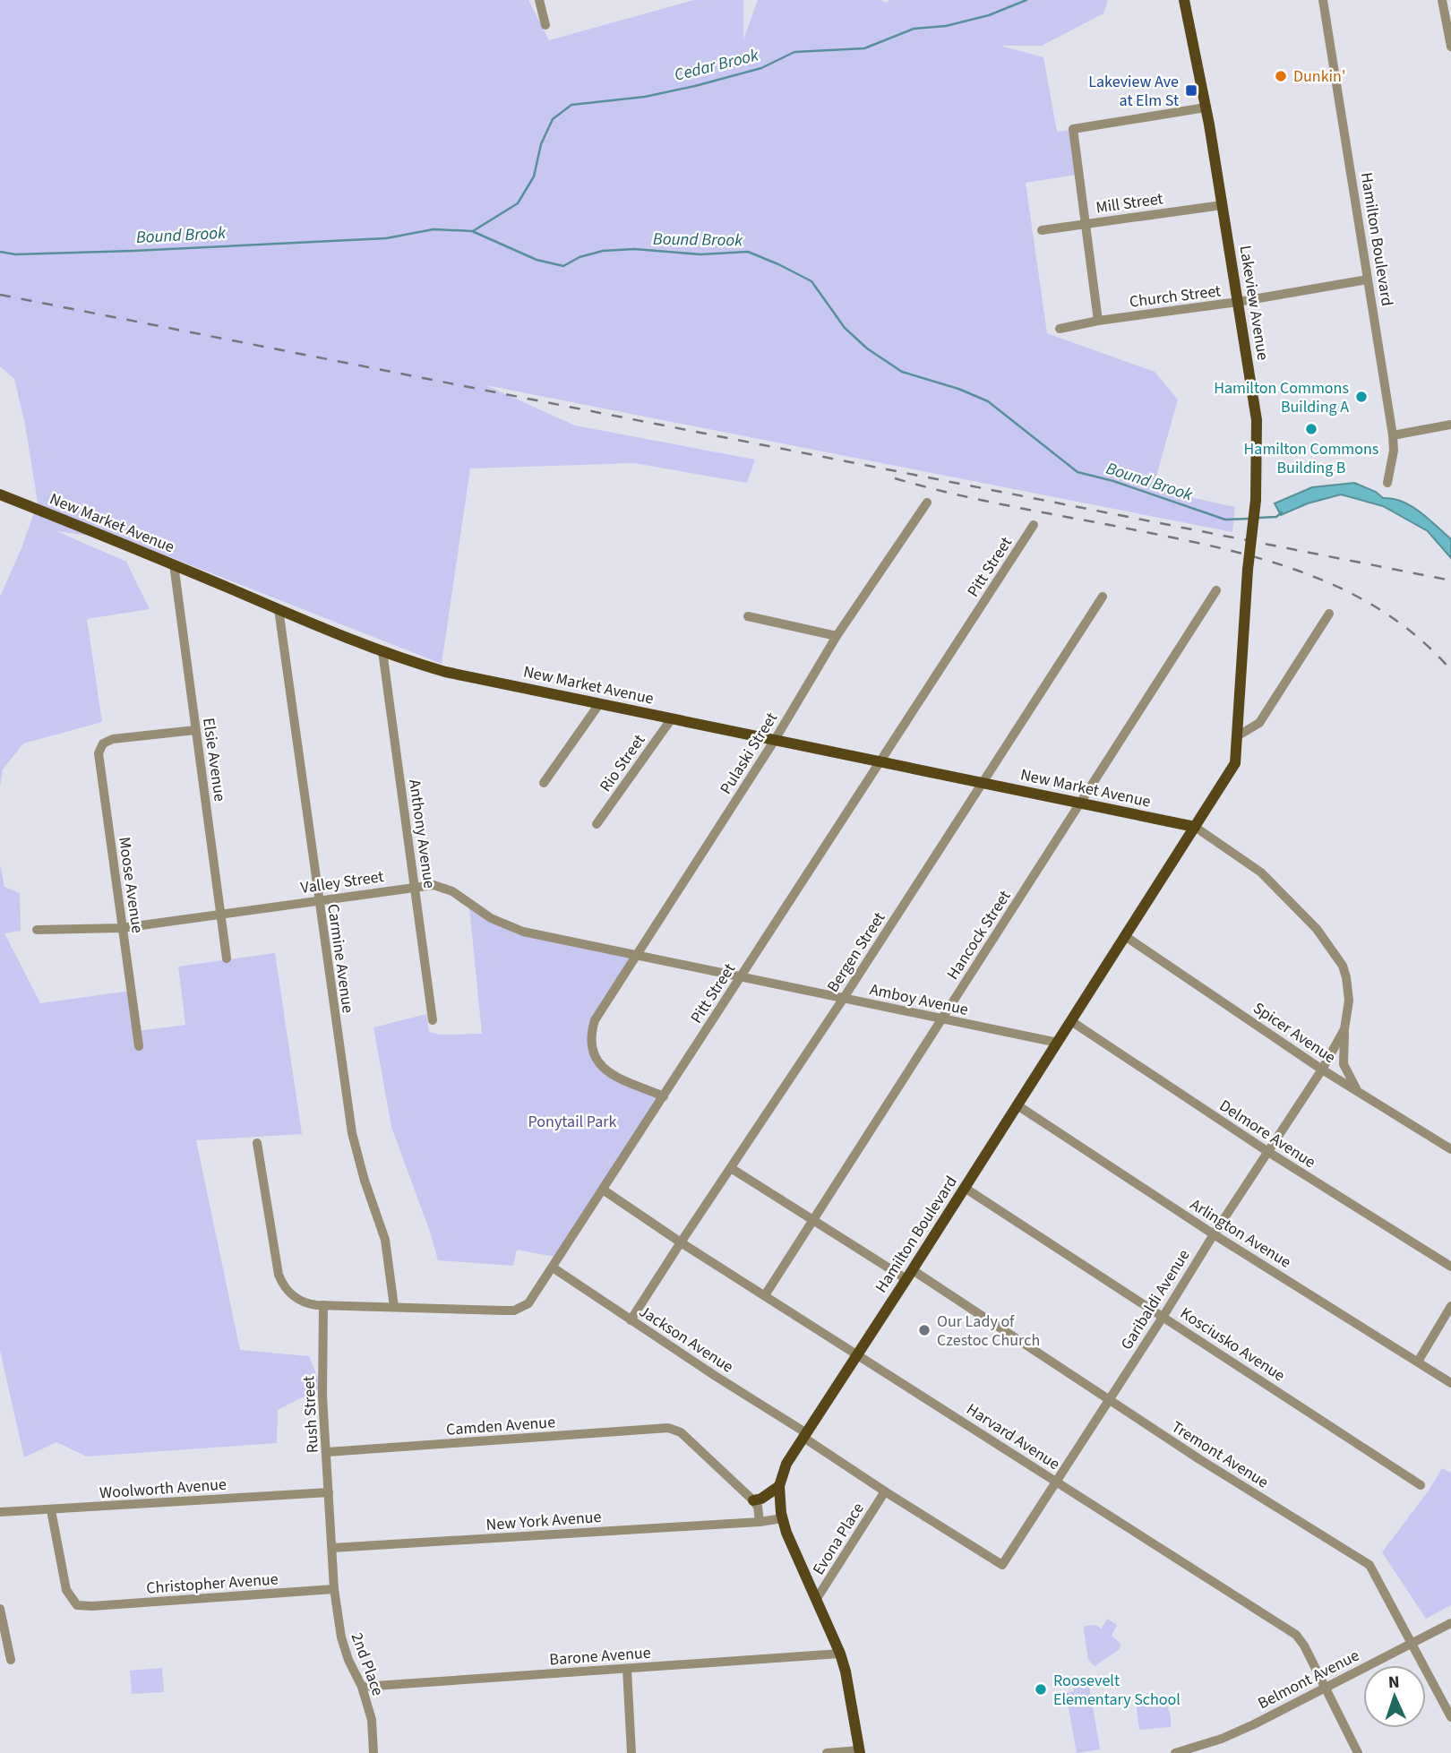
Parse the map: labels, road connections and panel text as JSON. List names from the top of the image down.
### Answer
{
  "streets": {
    "main road": ["Hamilton Boulevard", "Lakeview Avenue", "New Market Avenue"],
    "street": [
      "Mill Street",
      "Church Street",
      "Pitt Street",
      "Pulaski Street",
      "Elsie Avenue",
      "Rio Street",
      "Anthony Avenue",
      "Valley Street",
      "Moose Avenue",
      "Hancock Street",
      "Bergen Street",
      "Carmine Avenue",
      "Amboy Avenue",
      "Spicer Avenue",
      "Delmore Avenue",
      "Arlington Avenue",
      "Garibaldi Avenue",
      "Jackson Avenue",
      "Kosciusko Avenue",
      "Rush Street",
      "Camden Avenue",
      "Harvard Avenue",
      "Tremont Avenue",
      "Woolworth Avenue",
      "New York Avenue",
      "Evona Place",
      "Christopher Avenue",
      "Barone Avenue",
      "2nd Place",
      "Belmont Avenue"
    ]
  },
  "crossings": [
    ["Mill Street", "Lakeview Avenue"],
    ["Hamilton Boulevard", "Church Street"],
    ["Hamilton Boulevard", "Lakeview Avenue"],
    ["Hamilton Boulevard", "New Market Avenue"],
    ["Hamilton Boulevard", "Amboy Avenue"],
    ["Hamilton Boulevard", "Spicer Avenue"],
    ["Hamilton Boulevard", "Delmore Avenue"],
    ["Hamilton Boulevard", "Arlington Avenue"],
    ["Hamilton Boulevard", "Jackson Avenue"],
    ["Hamilton Boulevard", "Kosciusko Avenue"],
    ["Hamilton Boulevard", "Harvard Avenue"],
    ["Hamilton Boulevard", "Tremont Avenue"],
    ["Hamilton Boulevard", "New York Avenue"],
    ["Hamilton Boulevard", "Evona Place"],
    ["Hamilton Boulevard", "Barone Avenue"],
    ["Church Street", "Lakeview Avenue"],
    ["New Market Avenue", "Pitt Street"],
    ["New Market Avenue", "Pulaski Street"],
    ["New Market Avenue", "Elsie Avenue"],
    ["New Market Avenue", "Rio Street"],
    ["New Market Avenue", "Anthony Avenue"],
    ["New Market Avenue", "Hancock Street"],
    ["New Market Avenue", "Bergen Street"],
    ["New Market Avenue", "Carmine Avenue"],
    ["Pitt Street", "Pulaski Street"],
    ["Pitt Street", "Carmine Avenue"],
    ["Pitt Street", "Amboy Avenue"],
    ["Pitt Street", "Jackson Avenue"],
    ["Pitt Street", "Rush Street"],
    ["Pitt Street", "Harvard Avenue"],
    ["Pulaski Street", "Amboy Avenue"],
    ["Elsie Avenue", "Valley Street"],
    ["Elsie Avenue", "Moose Avenue"],
    ["Anthony Avenue", "Valley Street"],
    ["Valley Street", "Moose Avenue"],
    ["Valley Street", "Carmine Avenue"],
    ["Valley Street", "Amboy Avenue"],
    ["Hancock Street", "Amboy Avenue"],
    ["Hancock Street", "Harvard Avenue"],
    ["Hancock Street", "Tremont Avenue"],
    ["Bergen Street", "Amboy Avenue"],
    ["Bergen Street", "Jackson Avenue"],
    ["Bergen Street", "Harvard Avenue"],
    ["Bergen Street", "Tremont Avenue"],
    ["Spicer Avenue", "Garibaldi Avenue"],
    ["Delmore Avenue", "Garibaldi Avenue"],
    ["Arlington Avenue", "Garibaldi Avenue"],
    ["Garibaldi Avenue", "Jackson Avenue"],
    ["Garibaldi Avenue", "Kosciusko Avenue"],
    ["Garibaldi Avenue", "Harvard Avenue"],
    ["Garibaldi Avenue", "Tremont Avenue"],
    ["Jackson Avenue", "Evona Place"],
    ["Rush Street", "Camden Avenue"],
    ["Rush Street", "Woolworth Avenue"],
    ["Rush Street", "New York Avenue"],
    ["Rush Street", "2nd Place"],
    ["Harvard Avenue", "Belmont Avenue"],
    ["Tremont Avenue", "Belmont Avenue"],
    ["Woolworth Avenue", "Christopher Avenue"],
    ["New York Avenue", "2nd Place"],
    ["Christopher Avenue", "2nd Place"],
    ["Barone Avenue", "2nd Place"]
  ],
  "water": ["Cedar Brook", "Bound Brook"],
  "parks": ["Ponytail Park"],
  "places": {
    "other": [
      "Dunkin'",
      "Hamilton Commons Building A",
      "Hamilton Commons Building B",
      "Our Lady of Czestoc Church",
      "Roosevelt Elementary School"
    ],
    "transit": ["Lakeview Ave at Elm St"]
  },
  "north": "top"
}
